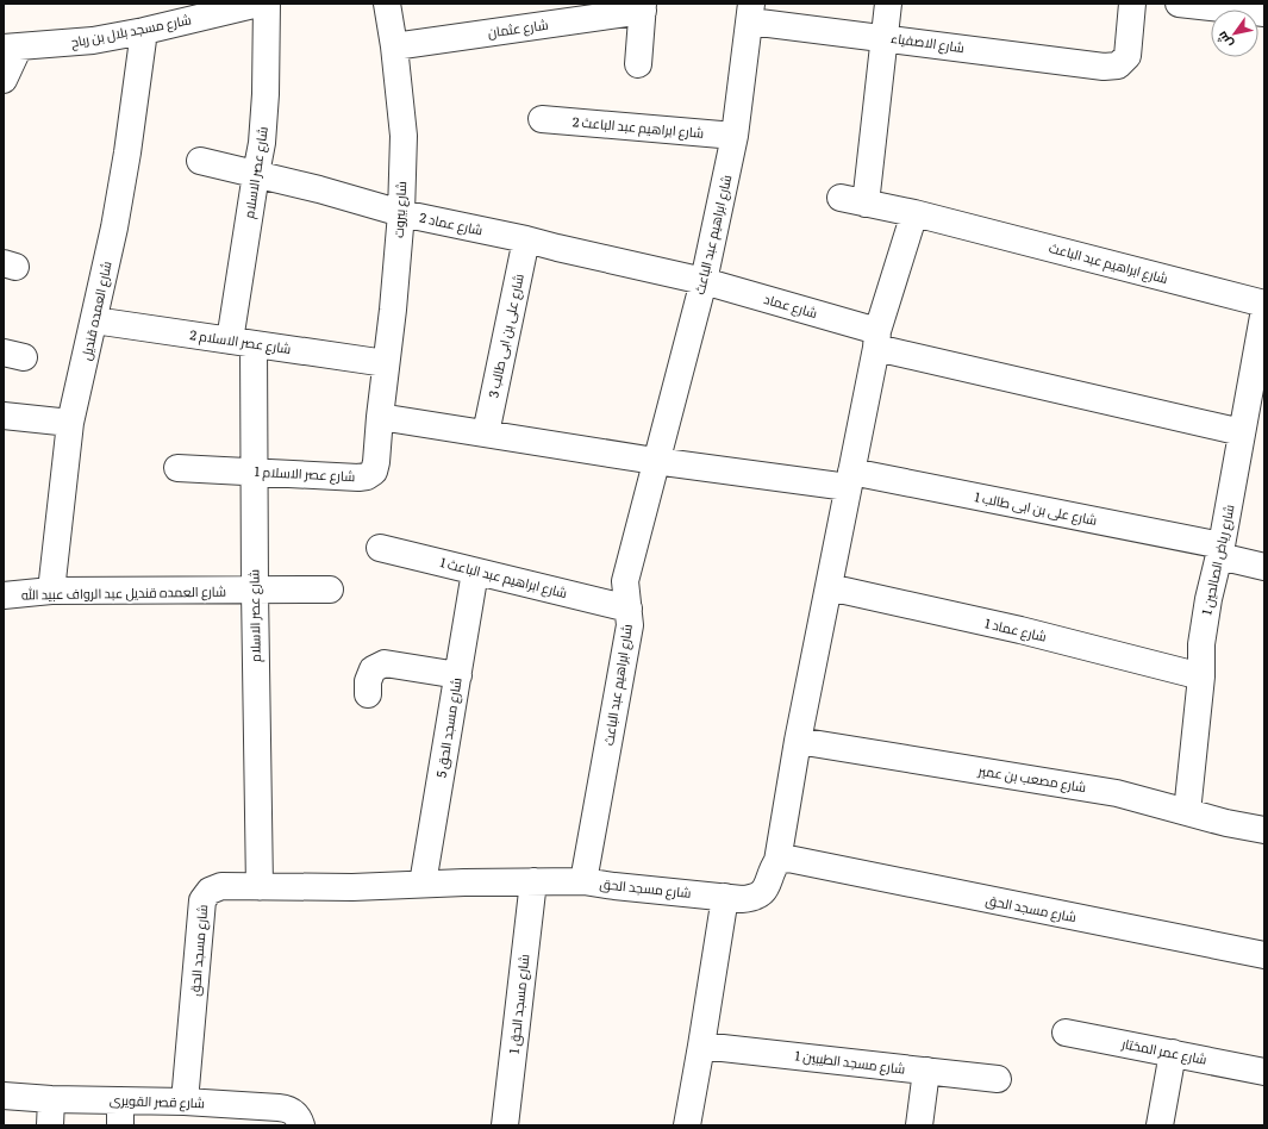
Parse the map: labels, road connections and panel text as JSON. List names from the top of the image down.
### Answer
{
  "streets": {
    "street": [
      "شارع عثمان",
      "شارع مسجد بلال بن رباح",
      "شارع الاصفياء",
      "شارع ابراهيم عبد الباعث 2",
      "شارع عصر الاسلام",
      "شارع بيروت",
      "شارع عماد 2",
      "شارع ابراهيم عبد الباعث",
      "شارع عماد",
      "شارع العمده قنديل",
      "شارع على بن ابى طالب 3",
      "شارع عصر الاسلام 2",
      "شارع عصر الاسلام 1",
      "شارع على بن ابى طالب 1",
      "شارع رياض الصالحين 1",
      "شارع ابراهيم عبد الباعث 1",
      "شارع العمده قنديل عبد الرواف عبيد الله",
      "شارع عماد 1",
      "شارع مسجد الحق 5",
      "شارع مصعب بن عمير",
      "شارع مسجد الحق",
      "شارع مسجد الحق 1",
      "شارع عمر المختار",
      "شارع مسجد الطيبين 1",
      "شارع قصر القويرى"
    ]
  },
  "crossings": [
    ["شارع عثمان", "شارع بيروت"],
    ["شارع مسجد بلال بن رباح", "شارع العمده قنديل"],
    ["شارع الاصفياء", "شارع ابراهيم عبد الباعث"],
    ["شارع ابراهيم عبد الباعث 2", "شارع ابراهيم عبد الباعث"],
    ["شارع عصر الاسلام", "شارع عماد 2"],
    ["شارع عصر الاسلام", "شارع عصر الاسلام 2"],
    ["شارع عصر الاسلام", "شارع عصر الاسلام 1"],
    ["شارع عصر الاسلام", "شارع العمده قنديل عبد الرواف عبيد الله"],
    ["شارع عصر الاسلام", "شارع مسجد الحق"],
    ["شارع بيروت", "شارع عماد 2"],
    ["شارع بيروت", "شارع عصر الاسلام 2"],
    ["شارع بيروت", "شارع عصر الاسلام 1"],
    ["شارع عماد 2", "شارع ابراهيم عبد الباعث"],
    ["شارع عماد 2", "شارع عماد"],
    ["شارع عماد 2", "شارع على بن ابى طالب 3"],
    ["شارع ابراهيم عبد الباعث", "شارع عماد"],
    ["شارع ابراهيم عبد الباعث", "شارع ابراهيم عبد الباعث 1"],
    ["شارع ابراهيم عبد الباعث", "شارع مسجد الحق"],
    ["شارع عماد", "شارع رياض الصالحين 1"],
    ["شارع العمده قنديل", "شارع عصر الاسلام 2"],
    ["شارع العمده قنديل", "شارع العمده قنديل عبد الرواف عبيد الله"],
    ["شارع على بن ابى طالب 1", "شارع رياض الصالحين 1"],
    ["شارع رياض الصالحين 1", "شارع عماد 1"],
    ["شارع رياض الصالحين 1", "شارع مصعب بن عمير"],
    ["شارع ابراهيم عبد الباعث 1", "شارع مسجد الحق 5"],
    ["شارع مسجد الحق 5", "شارع مسجد الحق"],
    ["شارع مسجد الحق", "شارع مسجد الحق 1"],
    ["شارع مسجد الحق", "شارع قصر القويرى"]
  ],
  "north": "bottom left"
}
